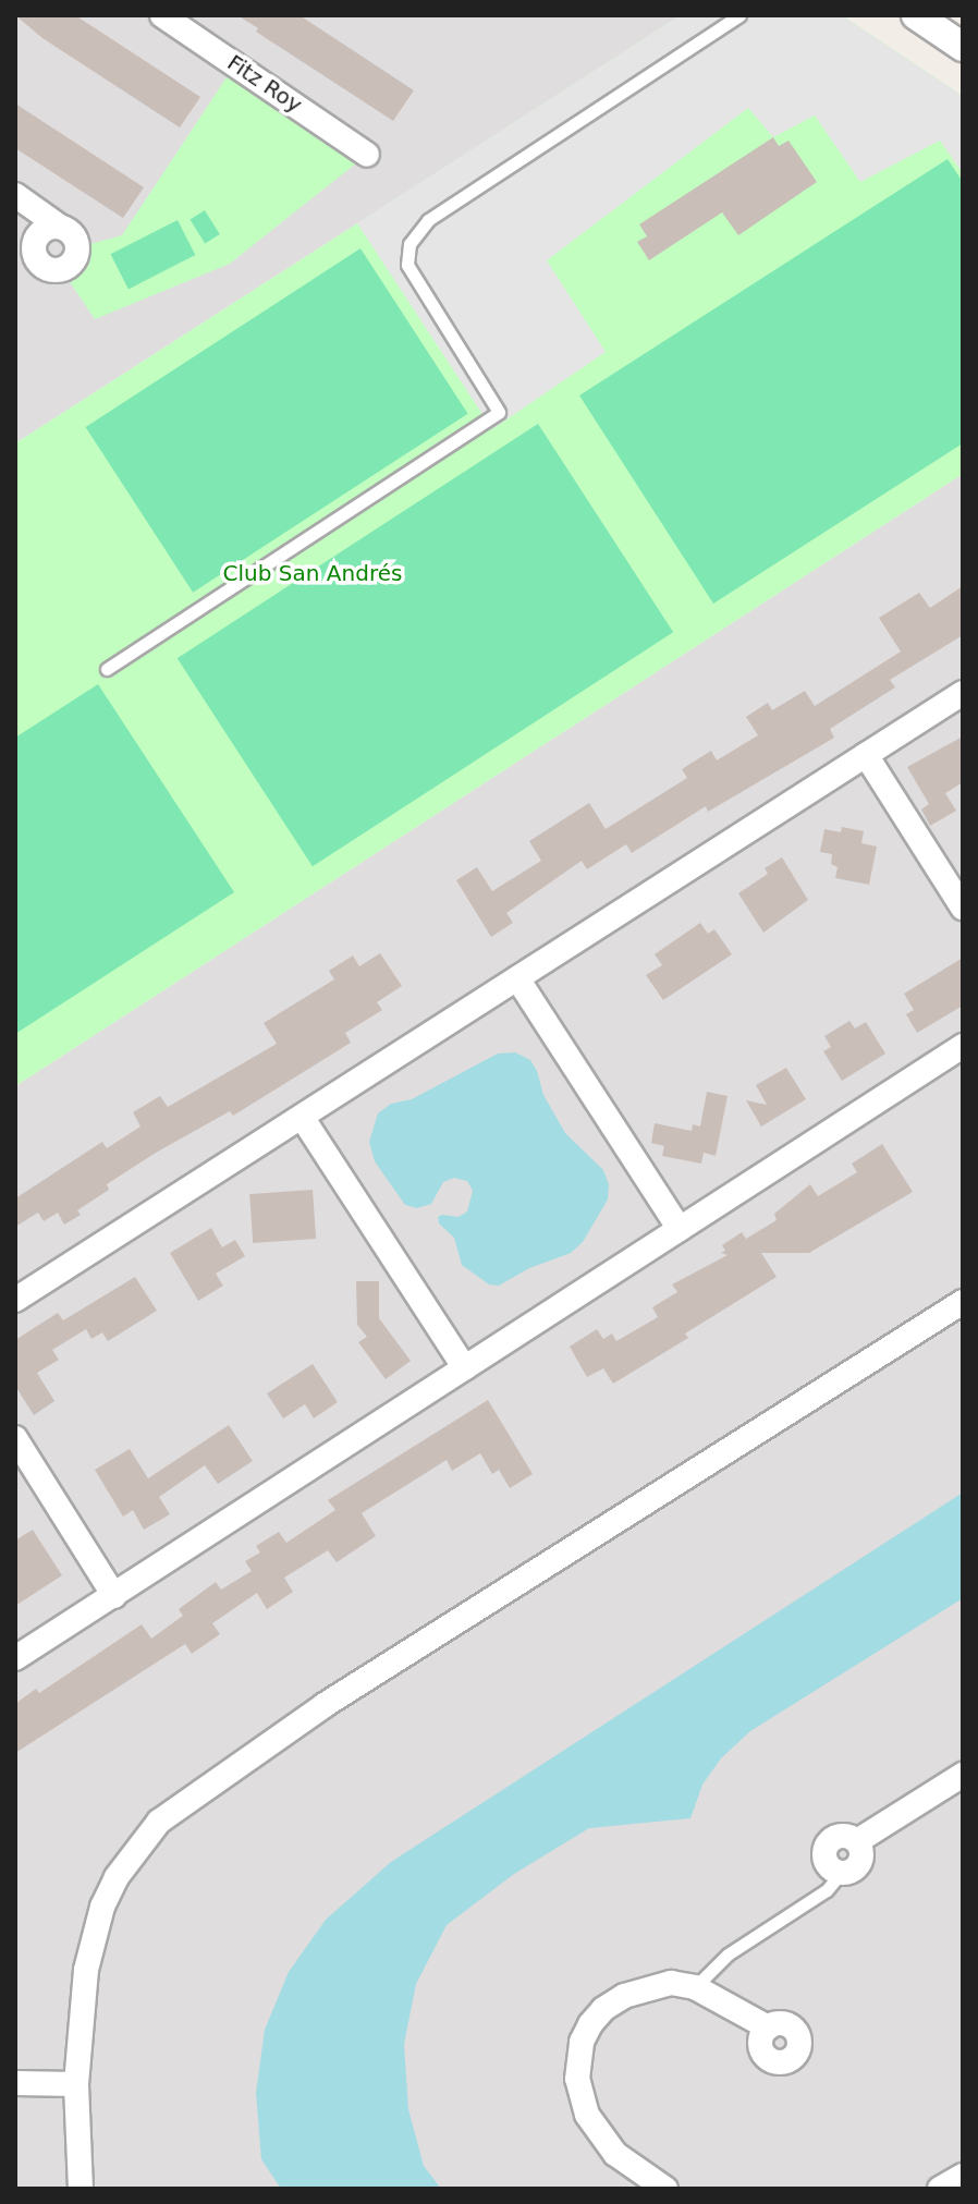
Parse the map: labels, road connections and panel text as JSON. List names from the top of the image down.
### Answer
{
  "streets": {
    "street": ["Fitz Roy"]
  },
  "parks": ["Club San Andrés"]
}
